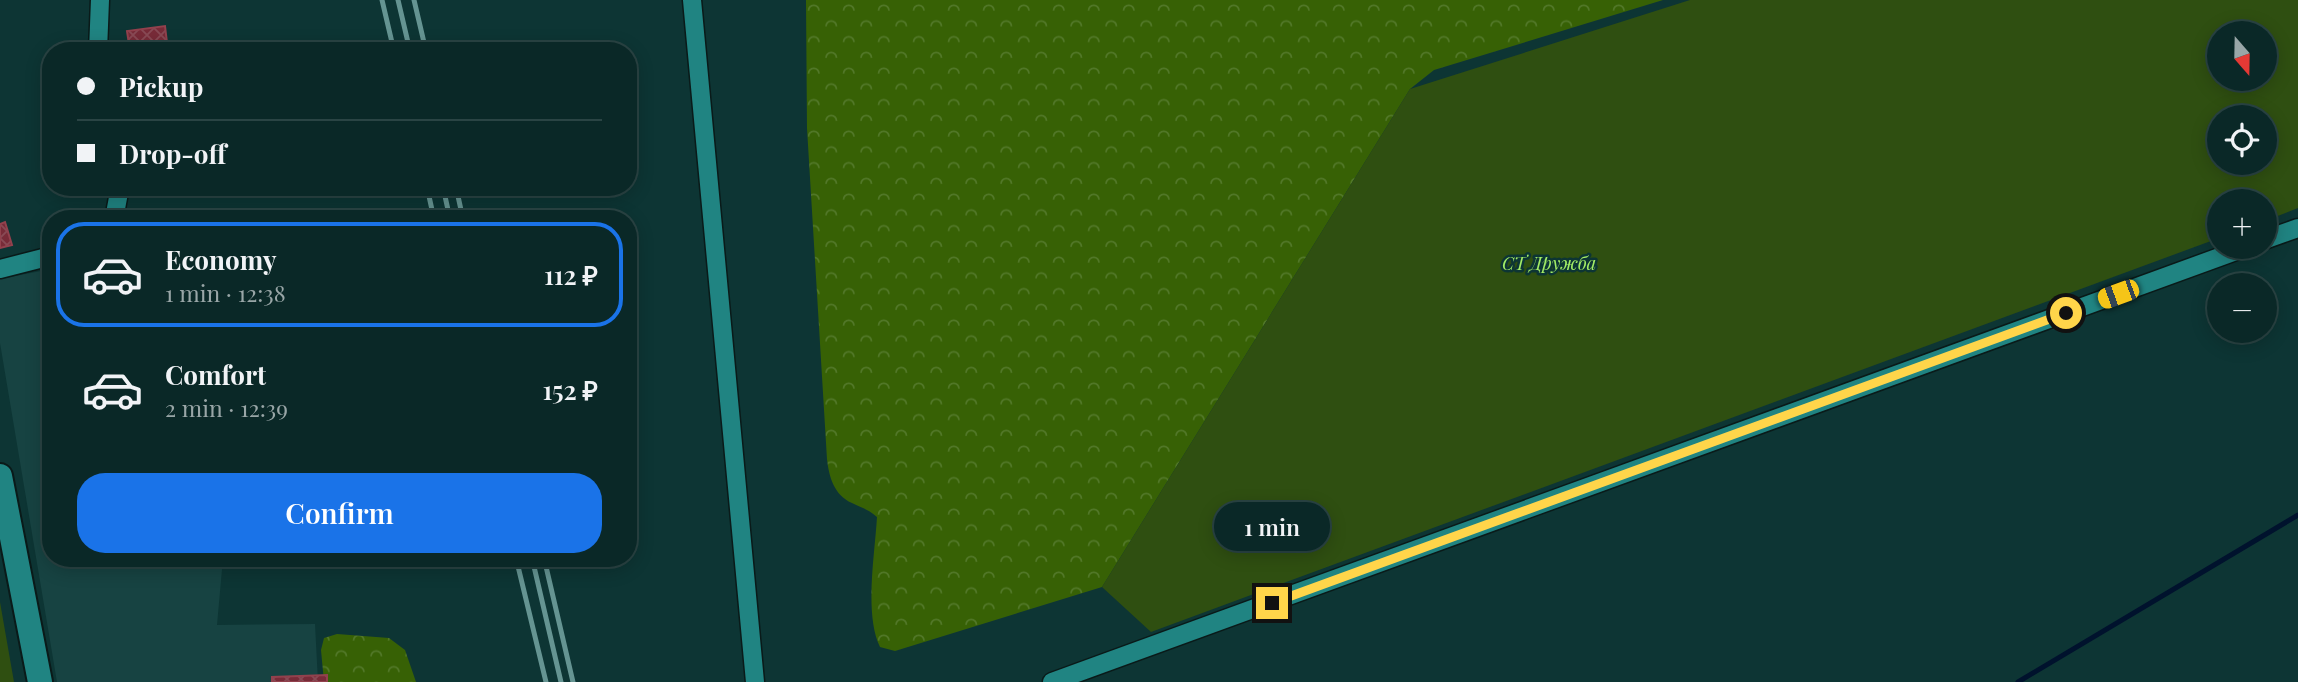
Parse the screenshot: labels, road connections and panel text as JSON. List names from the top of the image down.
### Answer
{
  "parks": ["СТ Дружба"],
  "north": "bottom",
  "page": {
    "map_buttons": ["+", "−"],
    "banner": ["Pickup", "Drop-off"],
    "list": [
      {
        "name": "Economy",
        "note": "1 min · 12:38",
        "value": "112 ₽"
      },
      {
        "name": "Comfort",
        "note": "2 min · 12:39",
        "value": "152 ₽"
      }
    ],
    "buttons": "Confirm",
    "bubble": "1 min"
  }
}
